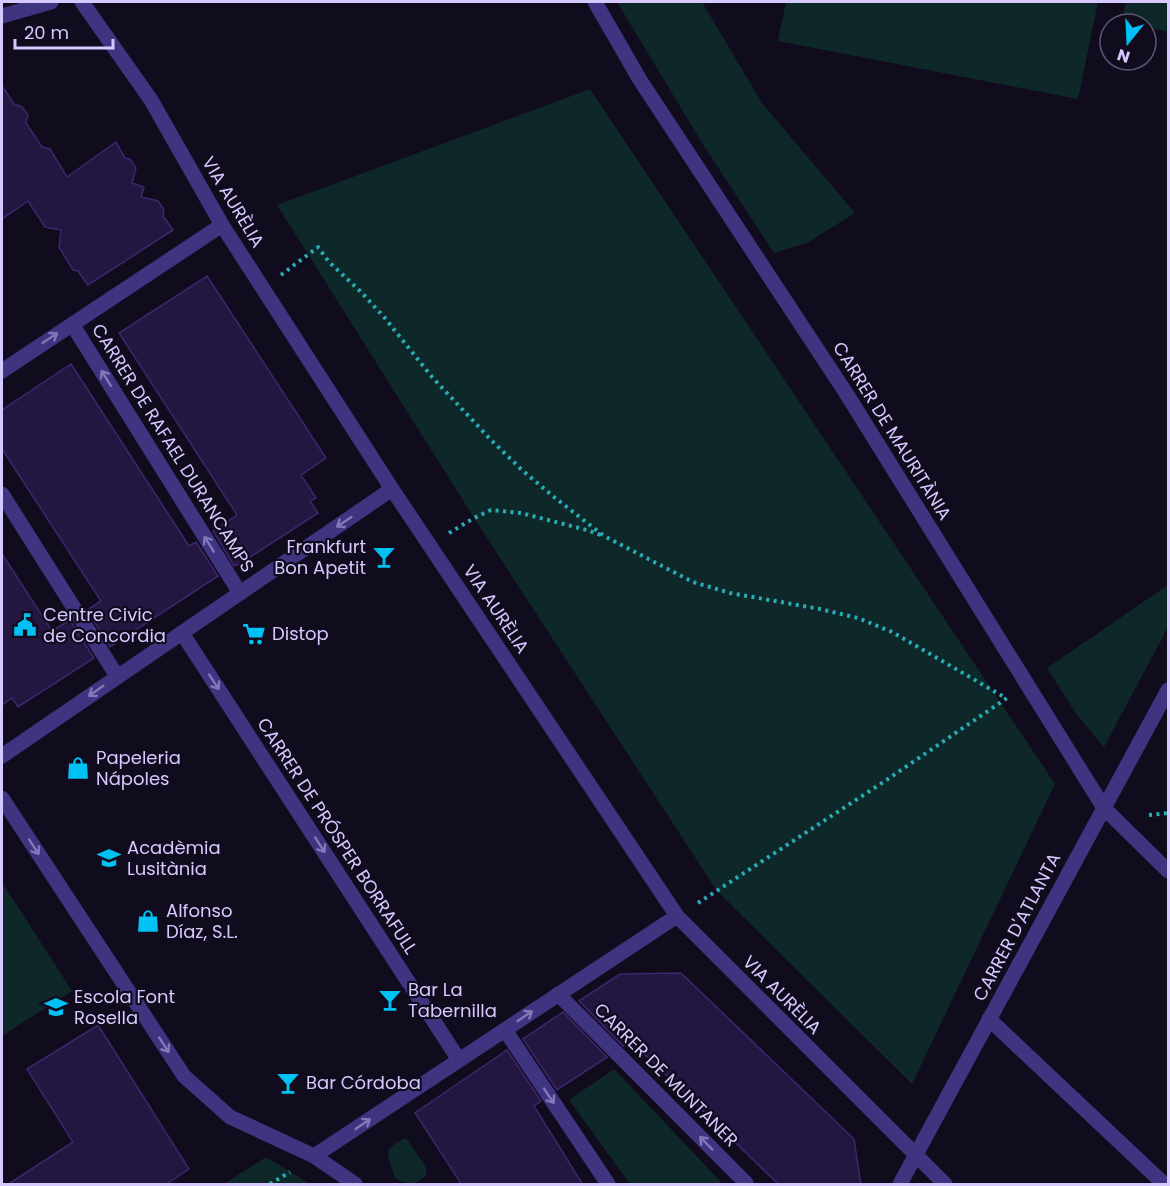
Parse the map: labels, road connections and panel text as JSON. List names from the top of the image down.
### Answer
{
  "streets": {
    "street": [
      "VIA AURÈLIA",
      "CARRER DE MAURITÀNIA",
      "CARRER DE RAFAEL DURANCAMPS",
      "CARRER DE PRÓSPER BORRAFULL",
      "CARRER D'ATLANTA",
      "CARRER DE MUNTANER"
    ]
  },
  "crossings": [
    ["VIA AURÈLIA", "CARRER D'ATLANTA"],
    ["CARRER DE MAURITÀNIA", "CARRER D'ATLANTA"]
  ],
  "one_way": ["CARRER DE RAFAEL DURANCAMPS", "CARRER DE PRÓSPER BORRAFULL"],
  "places": {
    "bar": ["Frankfurt Bon Apetit", "Bar La Tabernilla", "Bar Córdoba"],
    "public building": ["Centre Civic de Concordia"],
    "supermarket": ["Distop"],
    "shop": ["Papeleria Nápoles", "Alfonso Díaz, S.L."],
    "school or university": ["Acadèmia Lusitània", "Escola Font Rosella"]
  },
  "scale_bar": "20 m",
  "north": "bottom"
}
